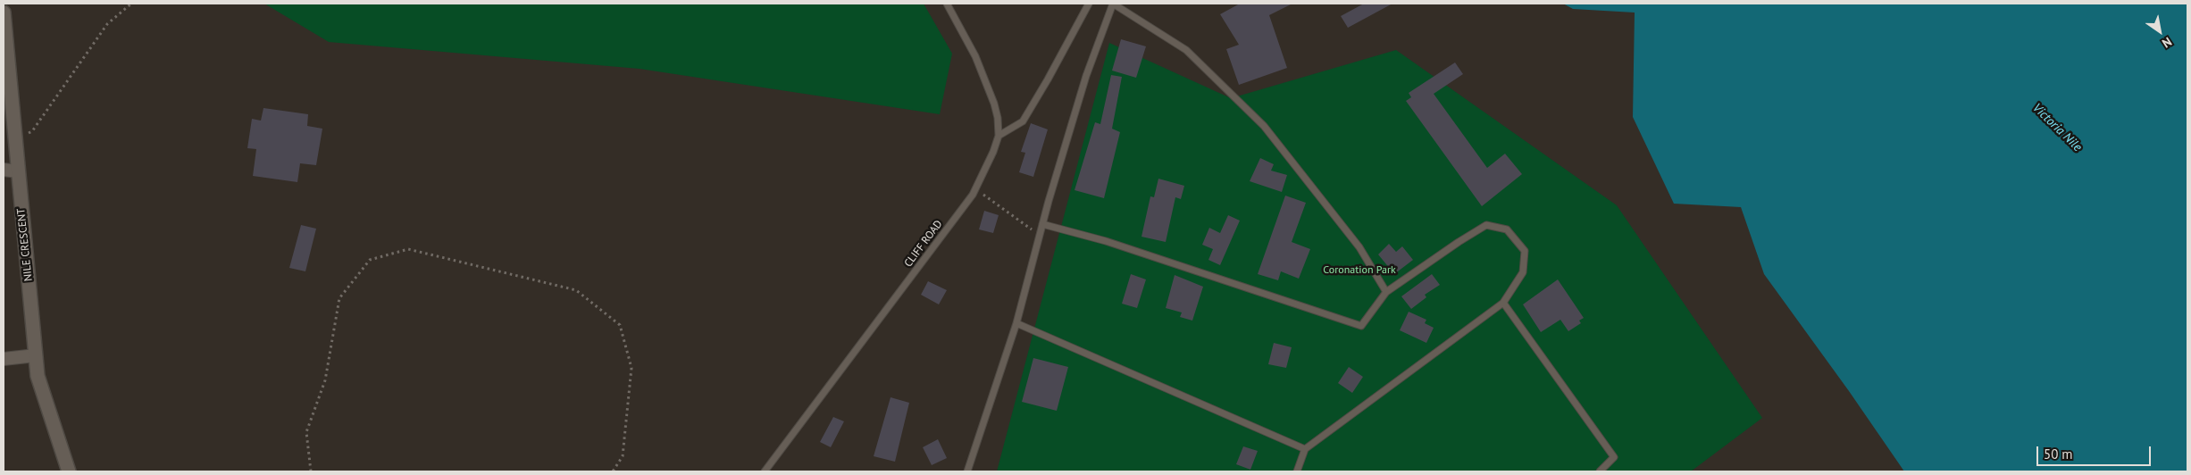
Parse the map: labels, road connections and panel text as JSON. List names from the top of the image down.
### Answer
{
  "streets": {
    "street": ["NILE CRESCENT"],
    "lane": ["CLIFF ROAD"]
  },
  "water": ["Victoria Nile"],
  "parks": ["Coronation Park"],
  "scale_bar": "50 m",
  "north": "bottom right"
}
